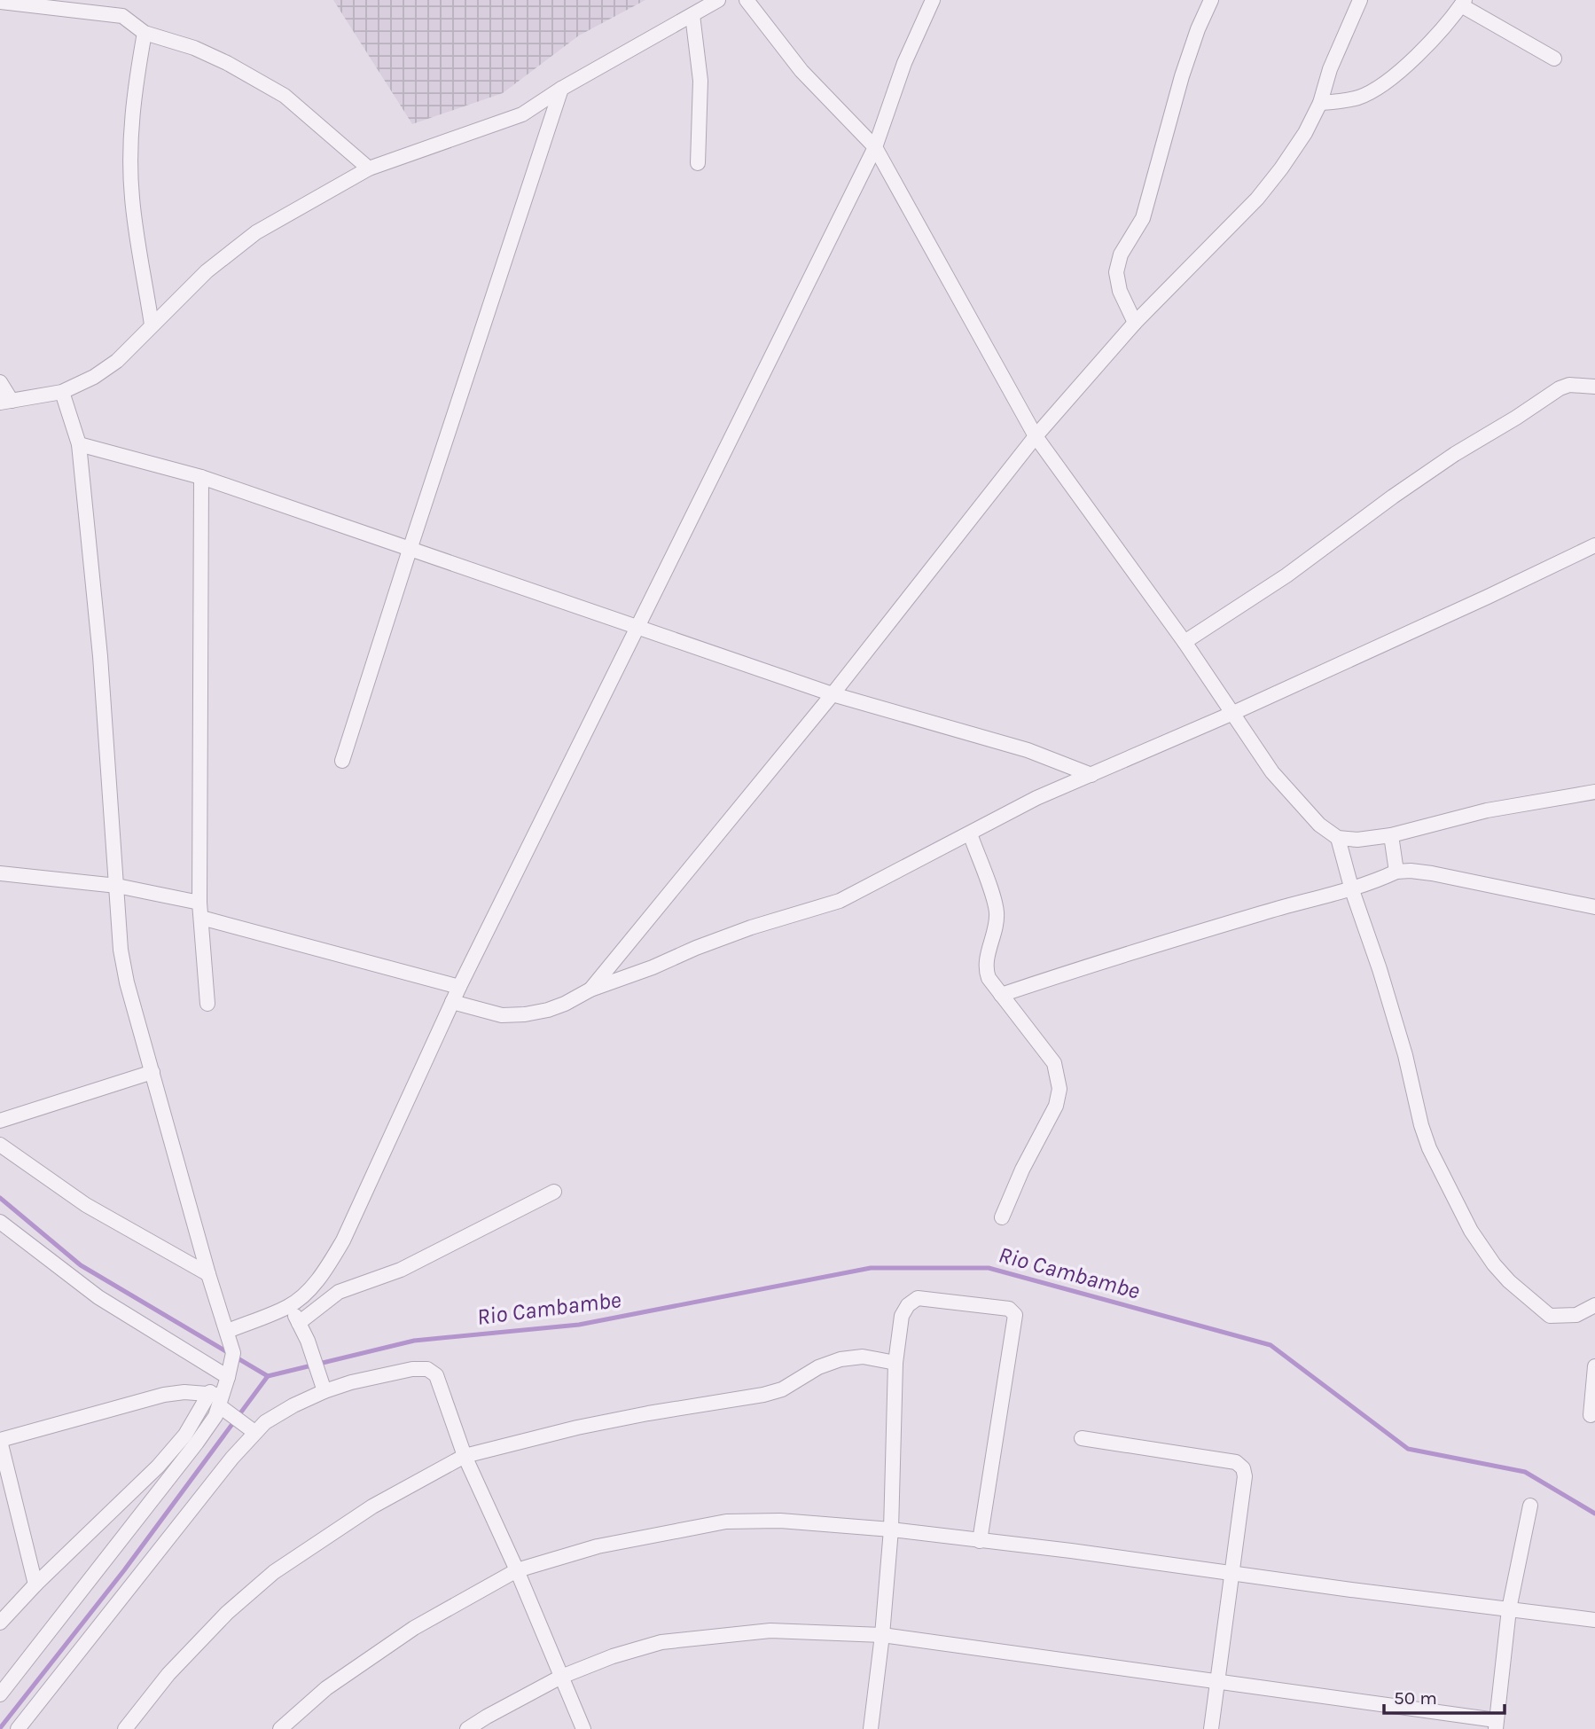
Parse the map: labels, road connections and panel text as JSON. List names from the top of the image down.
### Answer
{
  "water": ["Rio Cambambe"],
  "scale_bar": "50 m"
}
